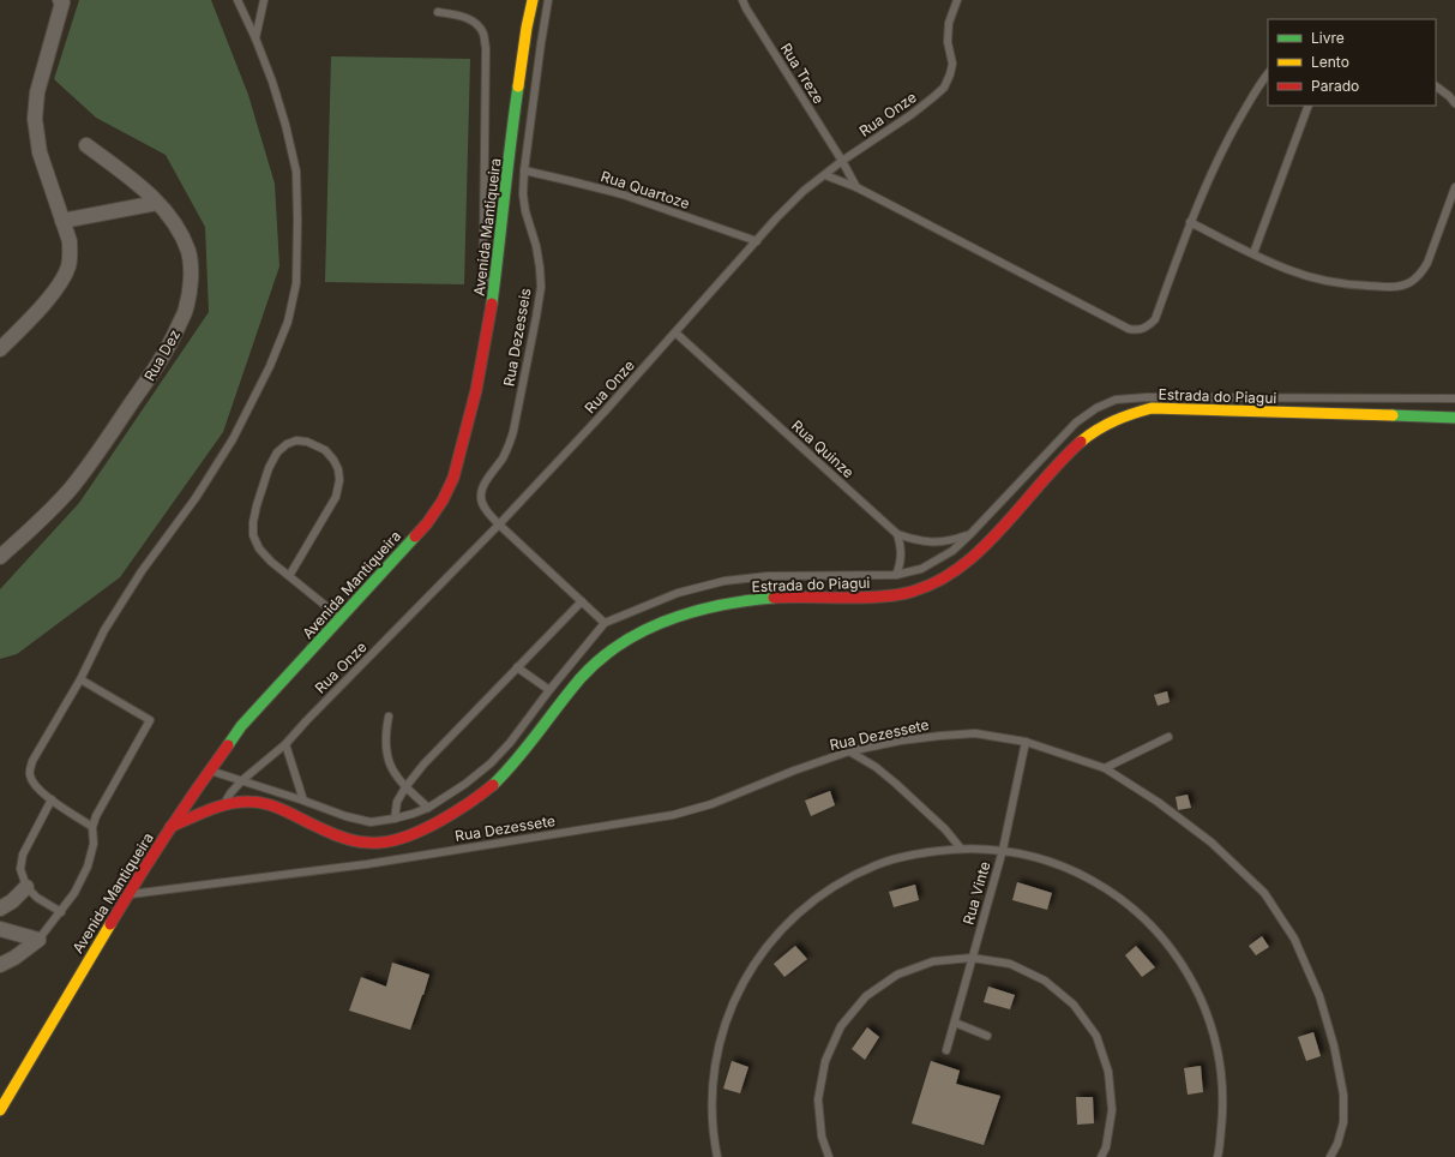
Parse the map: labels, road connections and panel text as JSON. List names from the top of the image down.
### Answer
{
  "streets": {
    "street": ["Avenida Mantiqueira", "Rua Dez", "Estrada do Piagui"],
    "lane": [
      "Rua Treze",
      "Rua Onze",
      "Rua Quartoze",
      "Rua Dezesseis",
      "Rua Quinze",
      "Rua Dezessete",
      "Rua Vinte"
    ]
  },
  "crossings": [
    ["Rua Treze", "Rua Onze"],
    ["Rua Onze", "Rua Quartoze"],
    ["Rua Onze", "Rua Dezesseis"],
    ["Rua Onze", "Estrada do Piagui"],
    ["Rua Onze", "Rua Quinze"],
    ["Rua Quartoze", "Rua Dezesseis"],
    ["Avenida Mantiqueira", "Estrada do Piagui"],
    ["Avenida Mantiqueira", "Rua Dezessete"],
    ["Rua Dezessete", "Rua Vinte"]
  ],
  "legend": ["Livre", "Lento", "Parado"]
}
